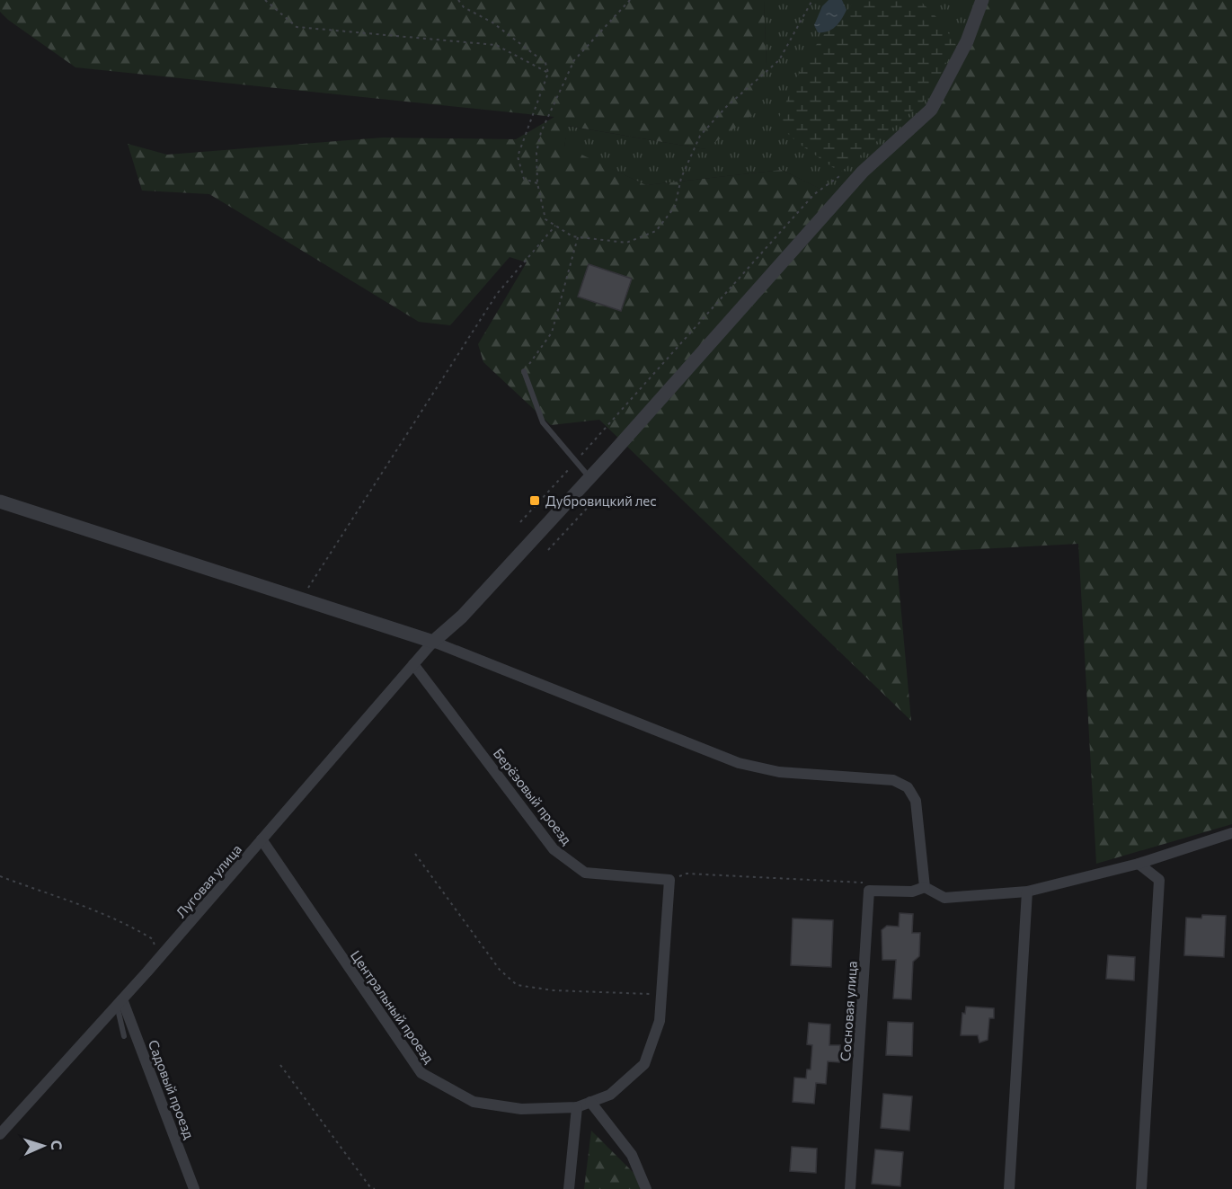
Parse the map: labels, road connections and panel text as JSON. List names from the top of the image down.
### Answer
{
  "streets": {
    "street": [
      "Берёзовый проезд",
      "Луговая улица",
      "Центральный проезд",
      "Сосновая улица",
      "Садовый проезд"
    ]
  },
  "crossings": [
    ["Берёзовый проезд", "Луговая улица"],
    ["Берёзовый проезд", "Центральный проезд"],
    ["Луговая улица", "Центральный проезд"],
    ["Луговая улица", "Садовый проезд"]
  ],
  "places": {
    "transit": ["Дубровицкий лес"]
  },
  "north": "right"
}
